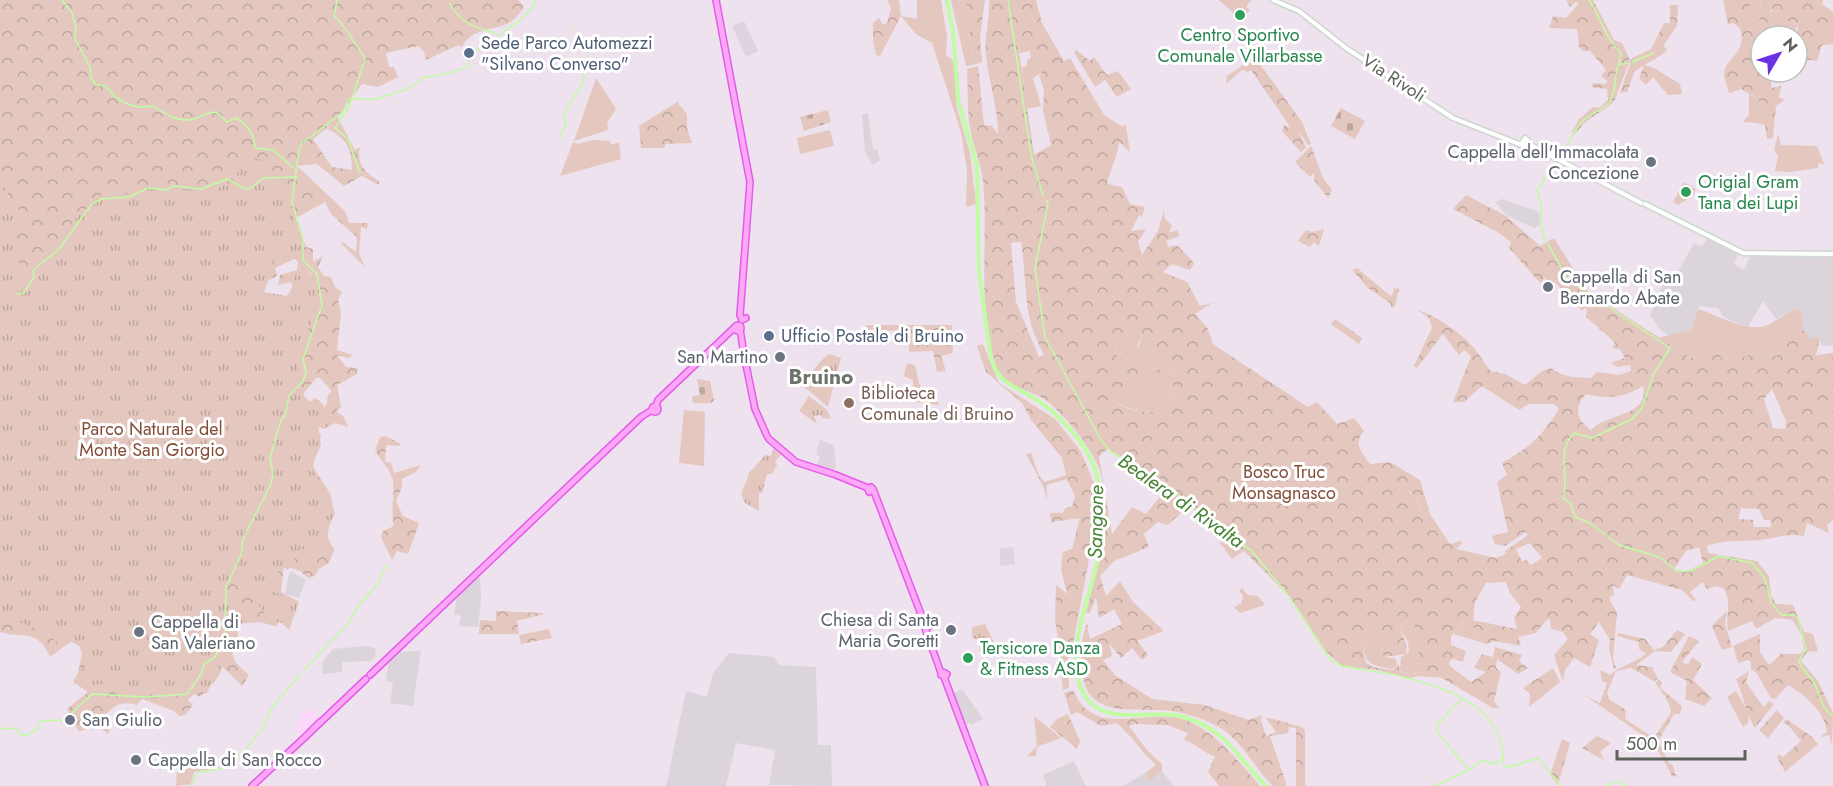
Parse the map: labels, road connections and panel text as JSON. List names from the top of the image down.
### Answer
{
  "streets": {
    "street": ["Via Rivoli"]
  },
  "districts": ["Bruino"],
  "water": ["Bealera di Rivalta", "Sangone"],
  "parks": ["Parco Naturale del Monte San Giorgio", "Bosco Truc Monsagnasco"],
  "places": [
    "Centro Sportivo Comunale Villarbasse",
    "Sede Parco Automezzi \"Silvano Converso\"",
    "Cappella dell'Immacolata Concezione",
    "Origial Gram Tana dei Lupi",
    "Cappella di San Bernardo Abate",
    "Ufficio Postale di Bruino",
    "San Martino",
    "Biblioteca Comunale di Bruino",
    "Chiesa di Santa Maria Goretti",
    "Cappella di San Valeriano",
    "Tersicore Danza & Fitness ASD",
    "San Giulio",
    "Cappella di San Rocco"
  ],
  "scale_bar": "500 m",
  "north": "top right"
}
